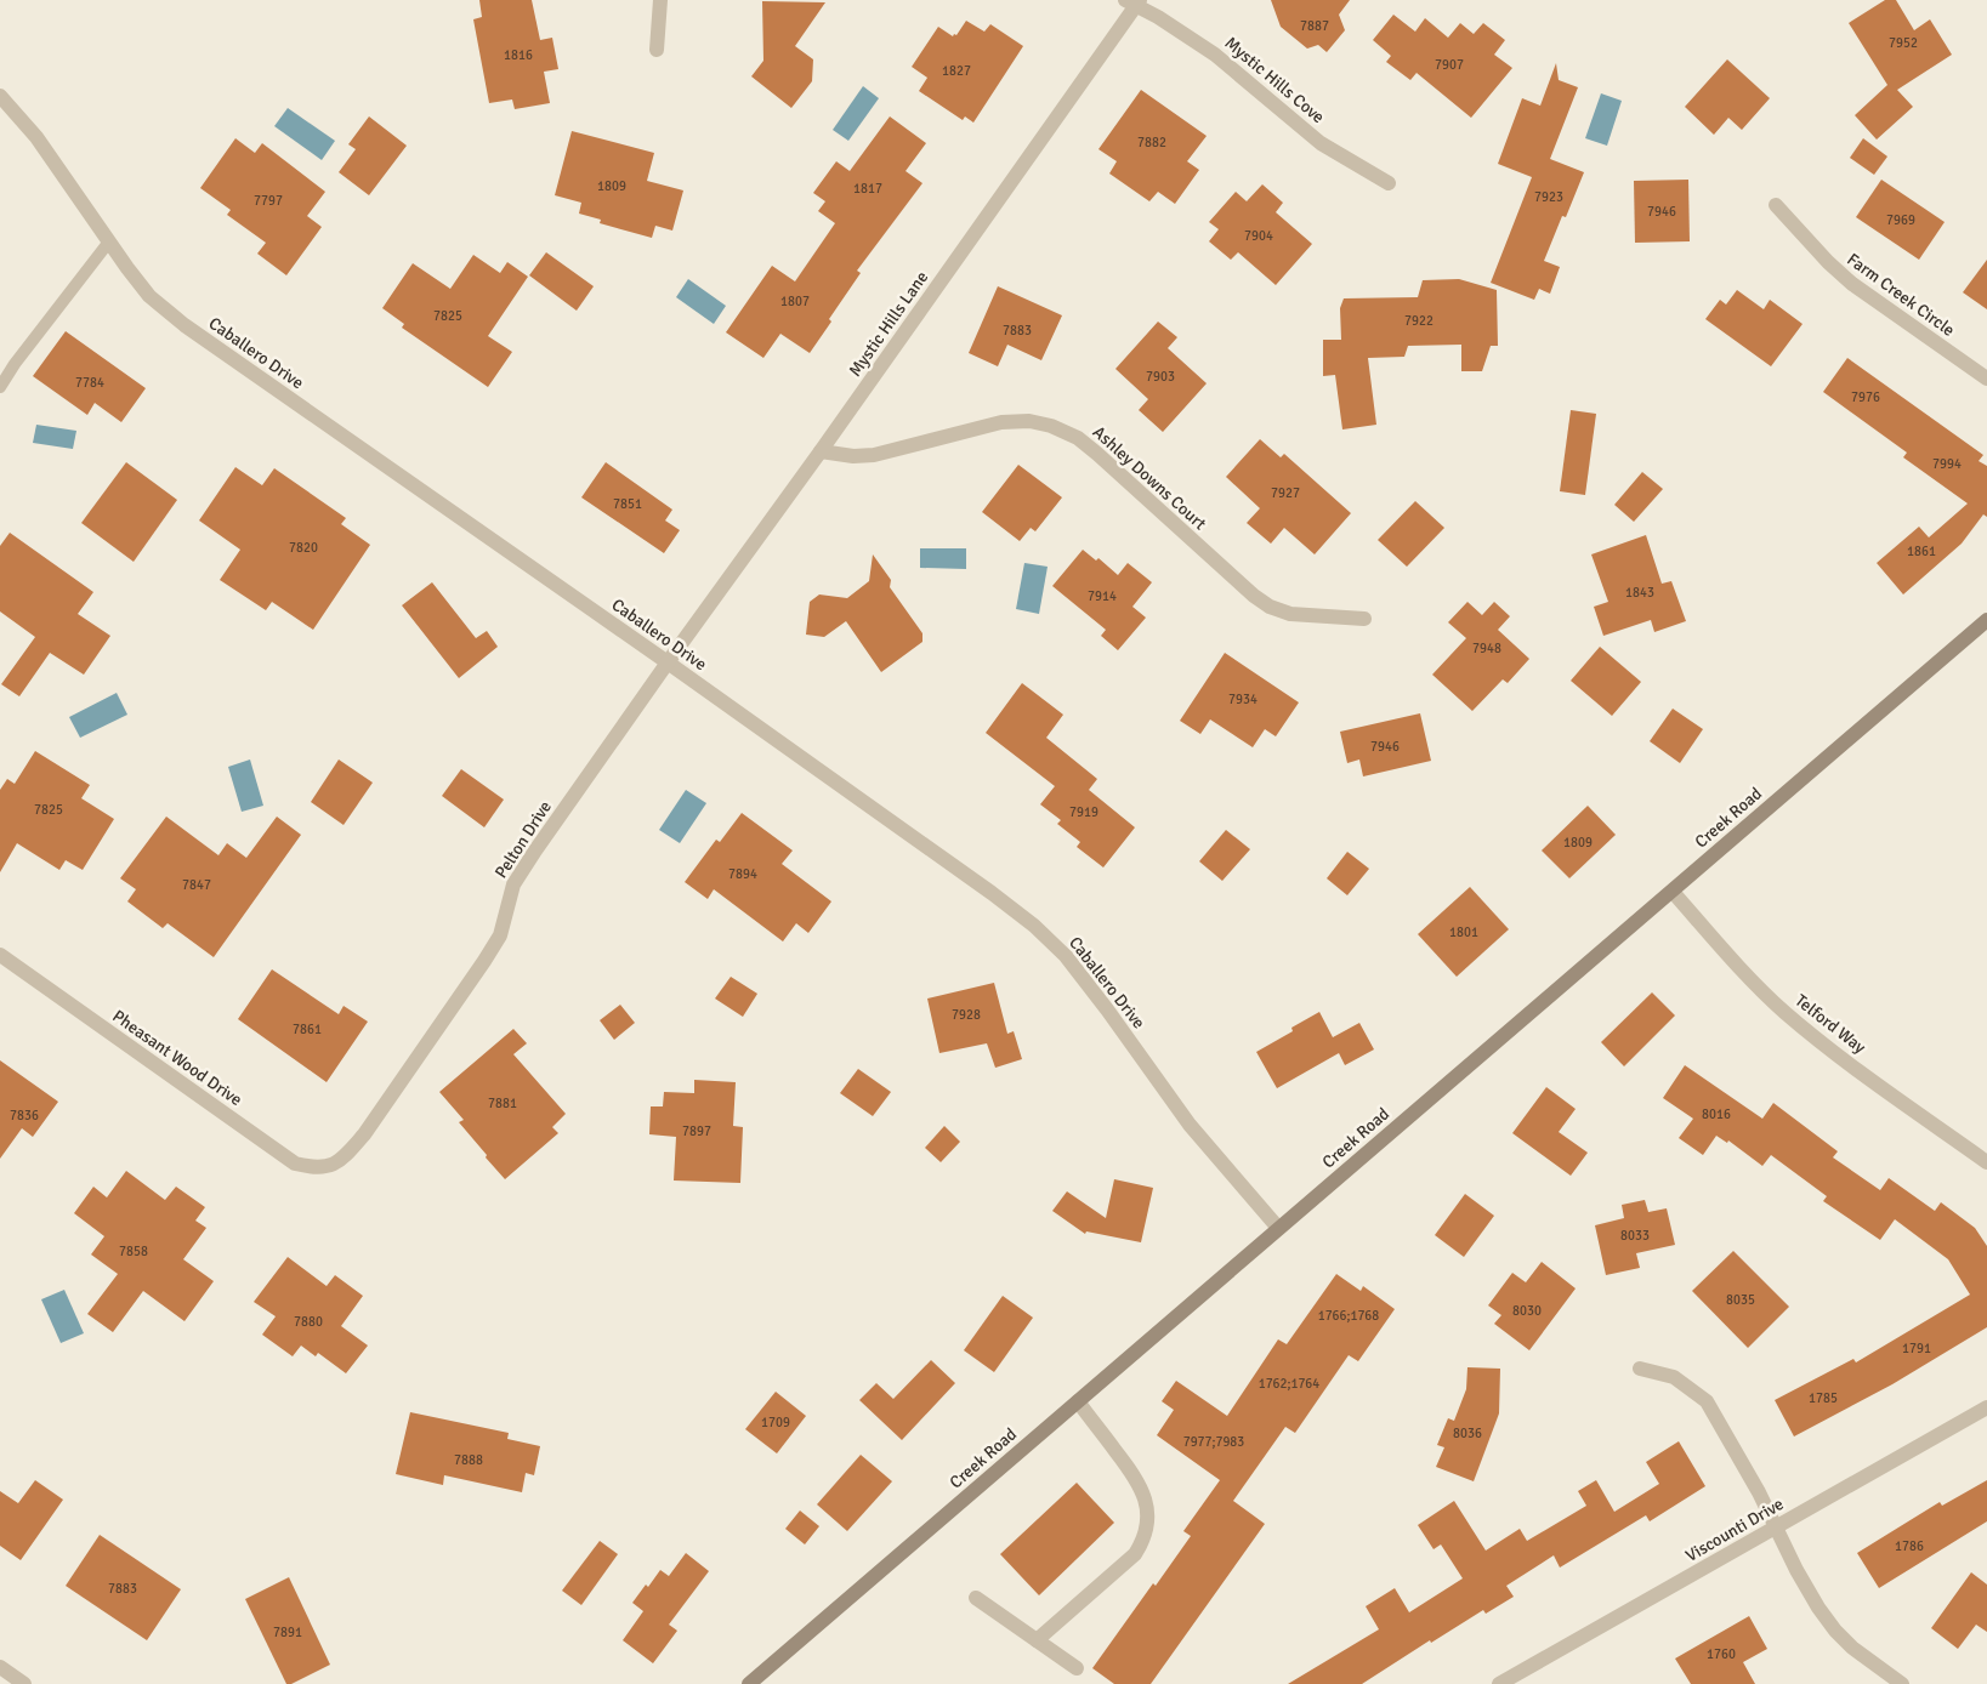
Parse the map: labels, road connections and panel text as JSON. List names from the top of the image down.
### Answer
{
  "streets": {
    "street": [
      "Mystic Hills Cove",
      "Farm Creek Circle",
      "Mystic Hills Lane",
      "Caballero Drive",
      "Ashley Downs Court",
      "Creek Road",
      "Pelton Drive",
      "Telford Way",
      "Pheasant Wood Drive",
      "Viscounti Drive"
    ]
  },
  "crossings": [
    ["Mystic Hills Cove", "Mystic Hills Lane"],
    ["Mystic Hills Lane", "Caballero Drive"],
    ["Mystic Hills Lane", "Ashley Downs Court"],
    ["Mystic Hills Lane", "Pelton Drive"],
    ["Caballero Drive", "Creek Road"],
    ["Caballero Drive", "Pelton Drive"],
    ["Creek Road", "Telford Way"],
    ["Pelton Drive", "Pheasant Wood Drive"]
  ],
  "house_numbers": [
    "7887",
    "7952",
    "1816",
    "7907",
    "1827",
    "7882",
    "1809",
    "1817",
    "7923",
    "7797",
    "7946",
    "7969",
    "7904",
    "1807",
    "7825",
    "7922",
    "7883",
    "7903",
    "7784",
    "7976",
    "7994",
    "7927",
    "7851",
    "7820",
    "1861",
    "1843",
    "7914",
    "7948",
    "7934",
    "7946",
    "7825",
    "7919",
    "1809",
    "7894",
    "7847",
    "1801",
    "7928",
    "7861",
    "7881",
    "8016",
    "7836",
    "7897",
    "8033",
    "7858",
    "8035",
    "8030",
    "1766;1768",
    "7880",
    "1791",
    "1762;1764",
    "1785",
    "1709",
    "8036",
    "7977;7983",
    "7888",
    "1786",
    "7883",
    "7891",
    "1760"
  ]
}
